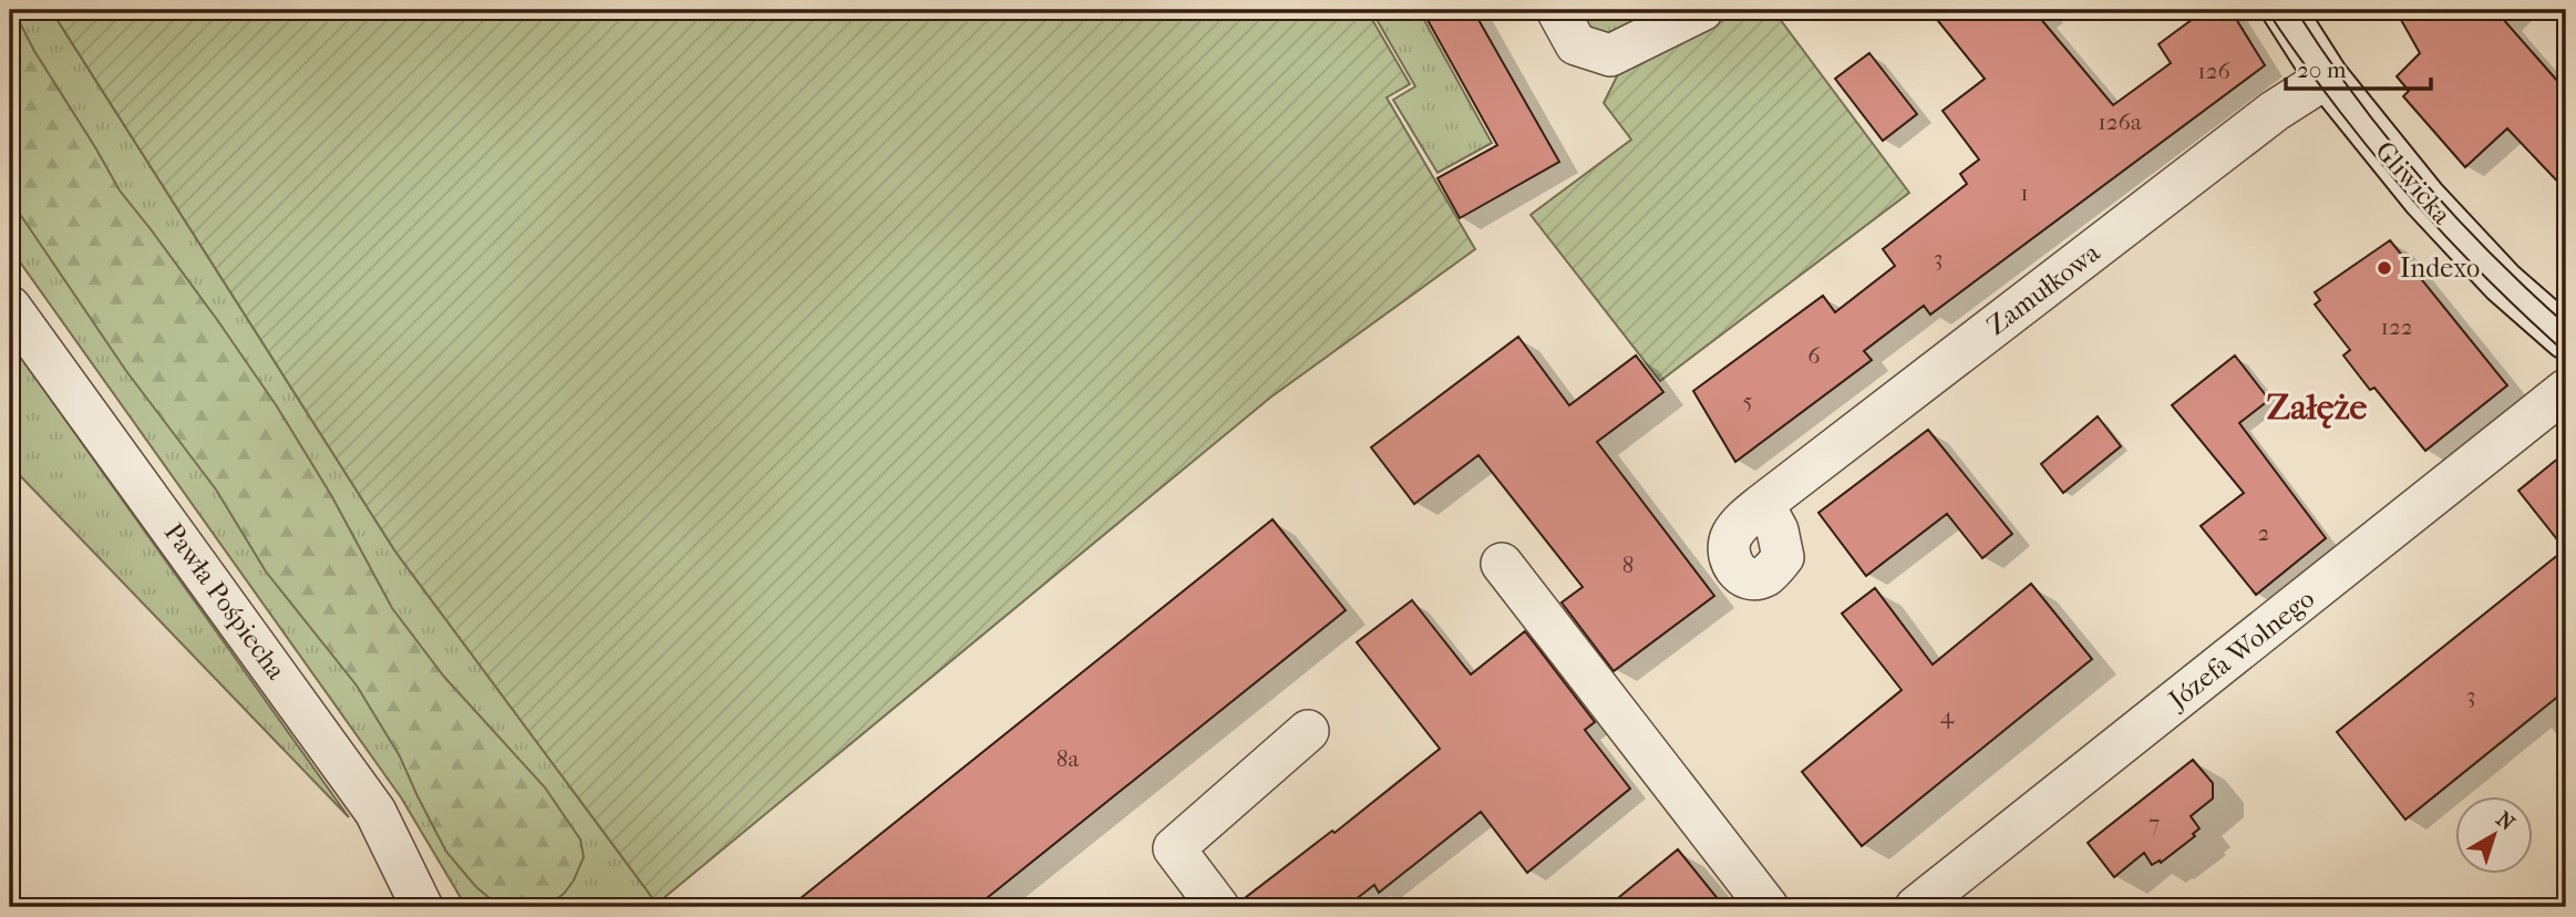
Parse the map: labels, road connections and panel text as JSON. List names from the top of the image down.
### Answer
{
  "streets": {
    "street": [
      "Gliwicka",
      "Zamułkowa",
      "Pawła Pośpiecha",
      "Józefa Wolnego"
    ]
  },
  "crossings": [
    ["Gliwicka", "Zamułkowa"]
  ],
  "districts": ["Załęże"],
  "places": ["Indexo"],
  "house_numbers": [
    "126",
    "126a",
    "1",
    "3",
    "122",
    "6",
    "5",
    "2",
    "8",
    "3",
    "4",
    "8a",
    "7"
  ],
  "scale_bar": "20 m",
  "north": "top right"
}
